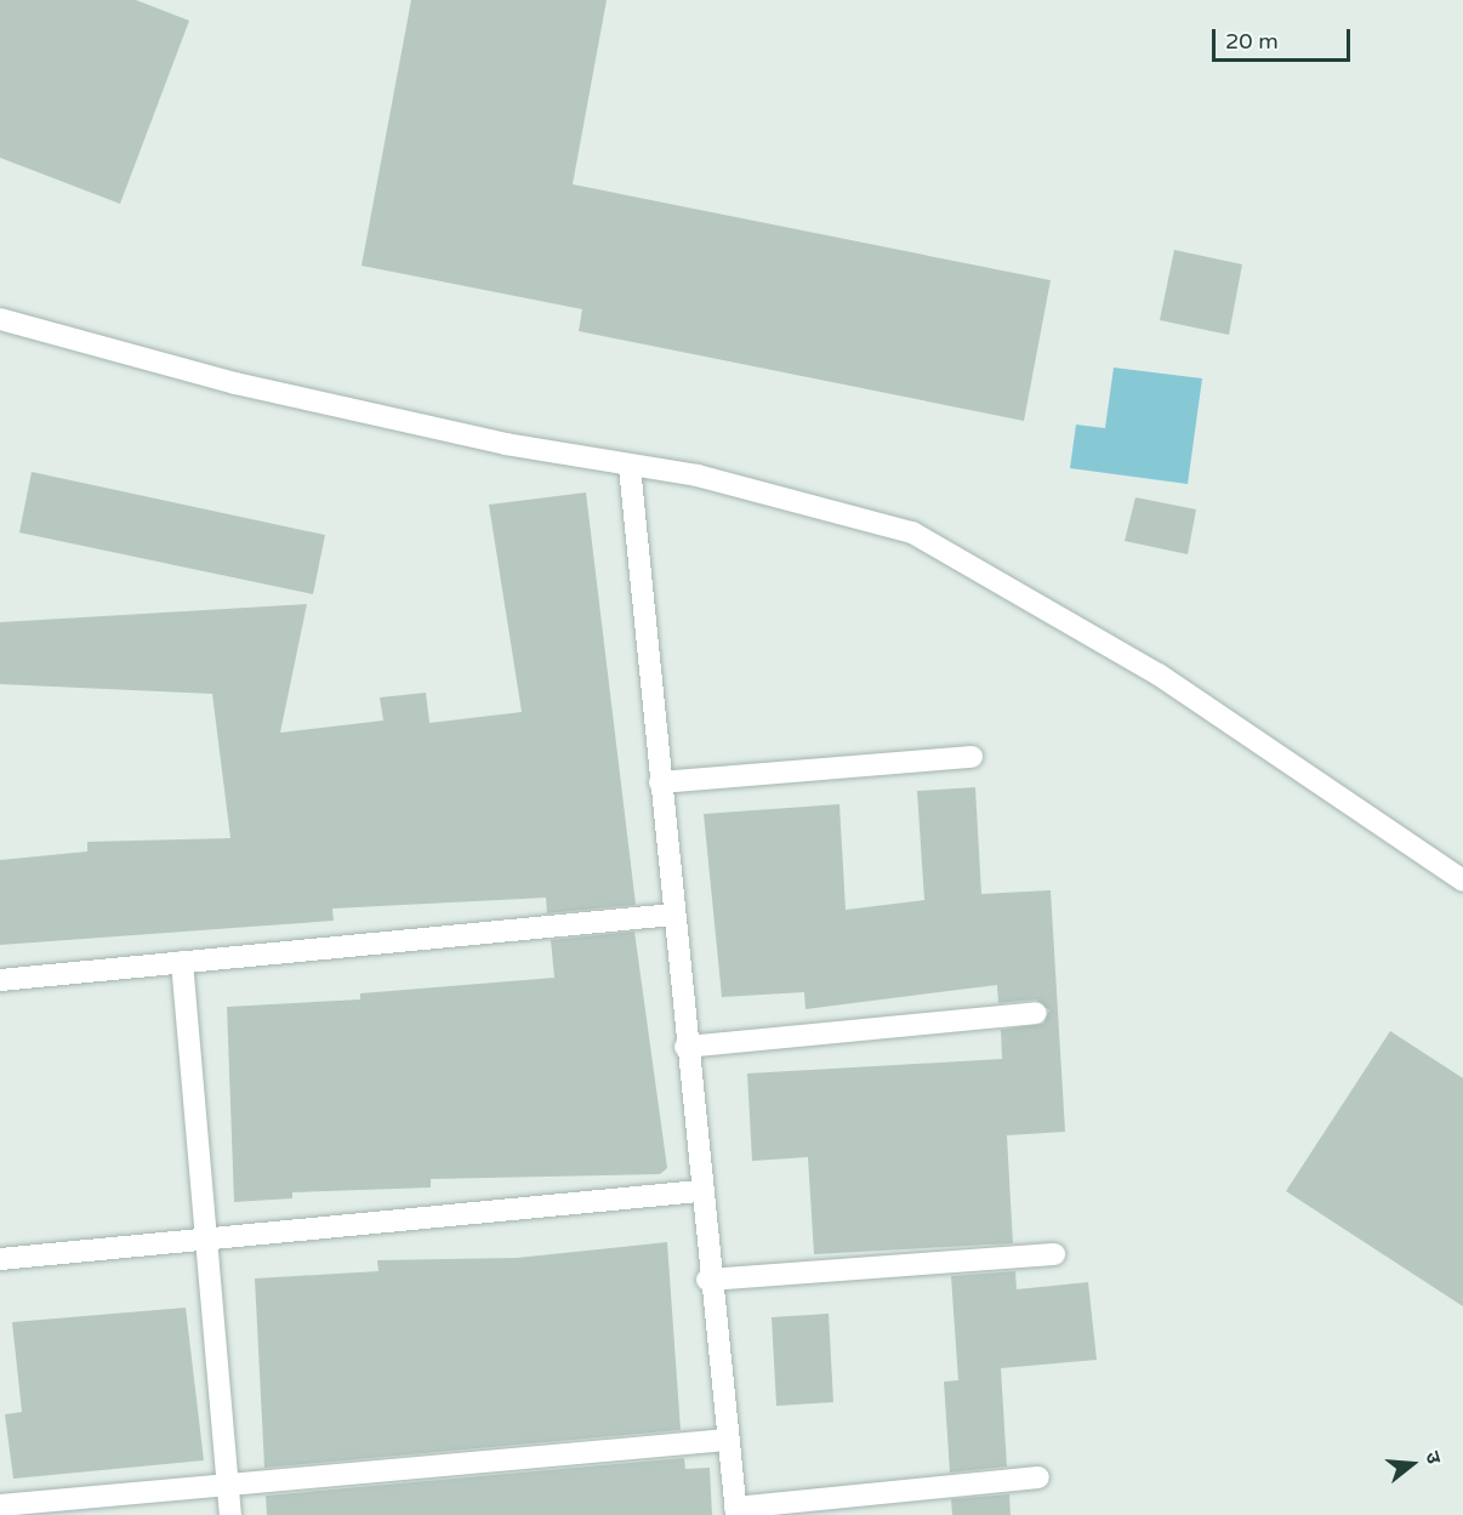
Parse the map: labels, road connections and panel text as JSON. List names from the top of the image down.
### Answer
{
  "scale_bar": "20 m",
  "north": "right"
}
